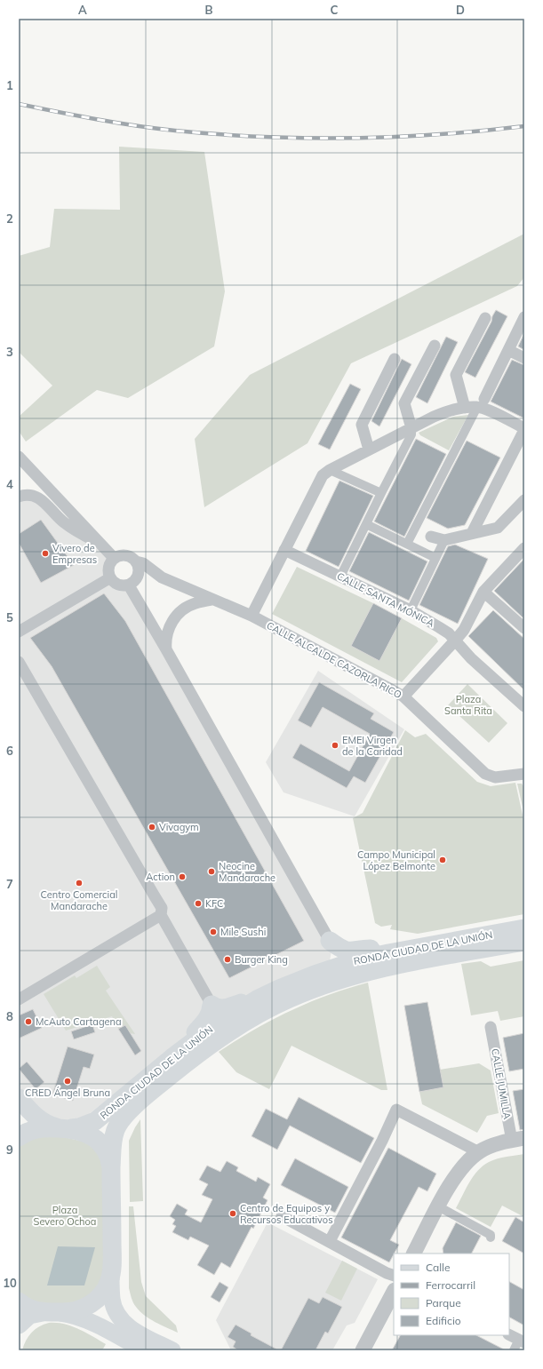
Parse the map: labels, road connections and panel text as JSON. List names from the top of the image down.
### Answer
{
  "streets": {
    "main road": ["RONDA CIUDAD DE LA UNIÓN"],
    "street": ["CALLE SANTA MÓNICA", "CALLE ALCALDE CAZORLA RICO", "CALLE JUMILLA"]
  },
  "parks": ["Plaza Santa Rita", "Plaza Severo Ochoa"],
  "places": [
    "Vivero de Empresas",
    "EMEI Virgen de la Caridad",
    "Vivagym",
    "Campo Municipal López Belmonte",
    "Neocine Mandarache",
    "Action",
    "Centro Comercial Mandarache",
    "KFC",
    "Mile Sushi",
    "Burger King",
    "McAuto Cartagena",
    "CRED Ángel Bruna",
    "Centro de Equipos y Recursos Educativos"
  ],
  "legend": [
    "Calle",
    "Ferrocarril",
    "Parque",
    "Edificio"
  ],
  "grid": {
    "columns": [
      "A",
      "B",
      "C",
      "D"
    ],
    "rows": [
      "1",
      "2",
      "3",
      "4",
      "5",
      "6",
      "7",
      "8",
      "9",
      "10"
    ]
  }
}
